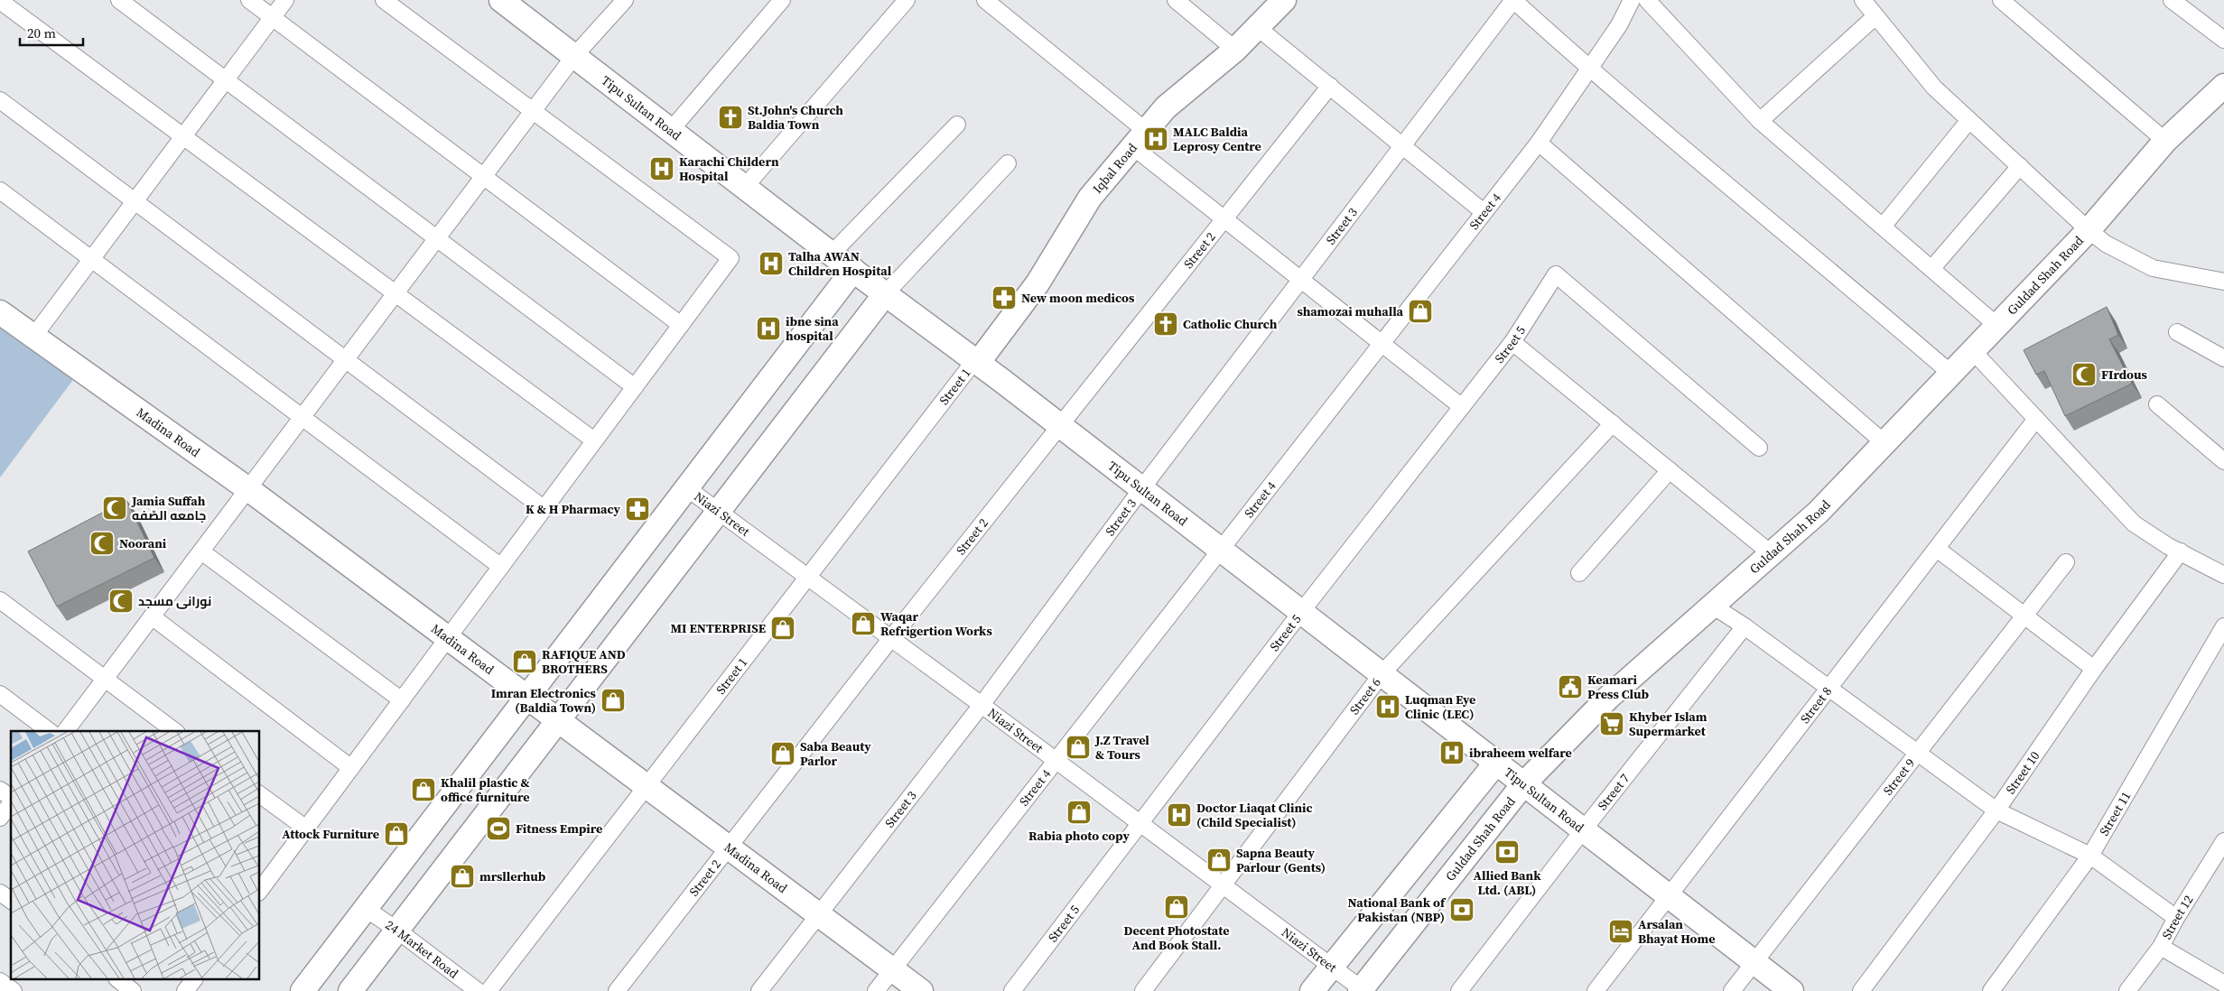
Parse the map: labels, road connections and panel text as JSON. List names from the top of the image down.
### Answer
{
  "streets": {
    "street": [
      "Tipu Sultan Road",
      "Iqbal Road",
      "Street 4",
      "Street 3",
      "Street 2",
      "Guldad Shah Road",
      "Street 5",
      "Street 1",
      "Madina Road",
      "Niazi Street",
      "Street 6",
      "Street 8",
      "Street 10",
      "Street 9",
      "Street 7",
      "Street 11",
      "Street 12",
      "24 Market Road"
    ]
  },
  "crossings": [
    ["Tipu Sultan Road", "Iqbal Road"],
    ["Tipu Sultan Road", "Street 4"],
    ["Tipu Sultan Road", "Street 3"],
    ["Tipu Sultan Road", "Street 2"],
    ["Tipu Sultan Road", "Guldad Shah Road"],
    ["Tipu Sultan Road", "Street 5"],
    ["Tipu Sultan Road", "Street 1"],
    ["Tipu Sultan Road", "Street 6"],
    ["Tipu Sultan Road", "Street 8"],
    ["Tipu Sultan Road", "Street 9"],
    ["Tipu Sultan Road", "Street 7"],
    ["Iqbal Road", "Street 1"],
    ["Street 4", "Madina Road"],
    ["Street 4", "Niazi Street"],
    ["Street 3", "Madina Road"],
    ["Street 3", "Niazi Street"],
    ["Street 2", "Madina Road"],
    ["Street 2", "Niazi Street"],
    ["Guldad Shah Road", "Niazi Street"],
    ["Street 5", "Niazi Street"],
    ["Street 1", "Madina Road"],
    ["Street 1", "Niazi Street"],
    ["Niazi Street", "Street 6"]
  ],
  "places": {
    "church": ["St.John's Church Baldia Town", "Catholic Church"],
    "hospital": [
      "MALC Baldia Leprosy Centre",
      "Karachi Childern Hospital",
      "Talha AWAN Children Hospital",
      "ibne sina hospital",
      "Luqman Eye Clinic (LEC)",
      "ibraheem welfare",
      "Doctor Liaqat Clinic (Child Specialist)"
    ],
    "pharmacy": ["New moon medicos", "K & H Pharmacy"],
    "shop": [
      "shamozai muhalla",
      "Waqar Refrigertion Works",
      "MI ENTERPRISE",
      "RAFIQUE AND BROTHERS",
      "Imran Electronics (Baldia Town)",
      "J.Z Travel & Tours",
      "Saba Beauty Parlor",
      "Khalil plastic & office furniture",
      "Rabia photo copy",
      "Attock Furniture",
      "Sapna Beauty Parlour (Gents)",
      "mrsllerhub",
      "Decent Photostate And Book Stall."
    ],
    "mosque": [
      "FIrdous",
      "Jamia Suffah جامعه الصّفه",
      "Noorani",
      "نورانی مسجد"
    ],
    "public building": ["Keamari Press Club"],
    "supermarket": ["Khyber Islam Supermarket"],
    "sports": ["Fitness Empire"],
    "bank": ["Allied Bank Ltd. (ABL)", "National Bank of Pakistan (NBP)"],
    "hotel": ["Arsalan Bhayat Home"]
  },
  "scale_bar": "20 m"
}
